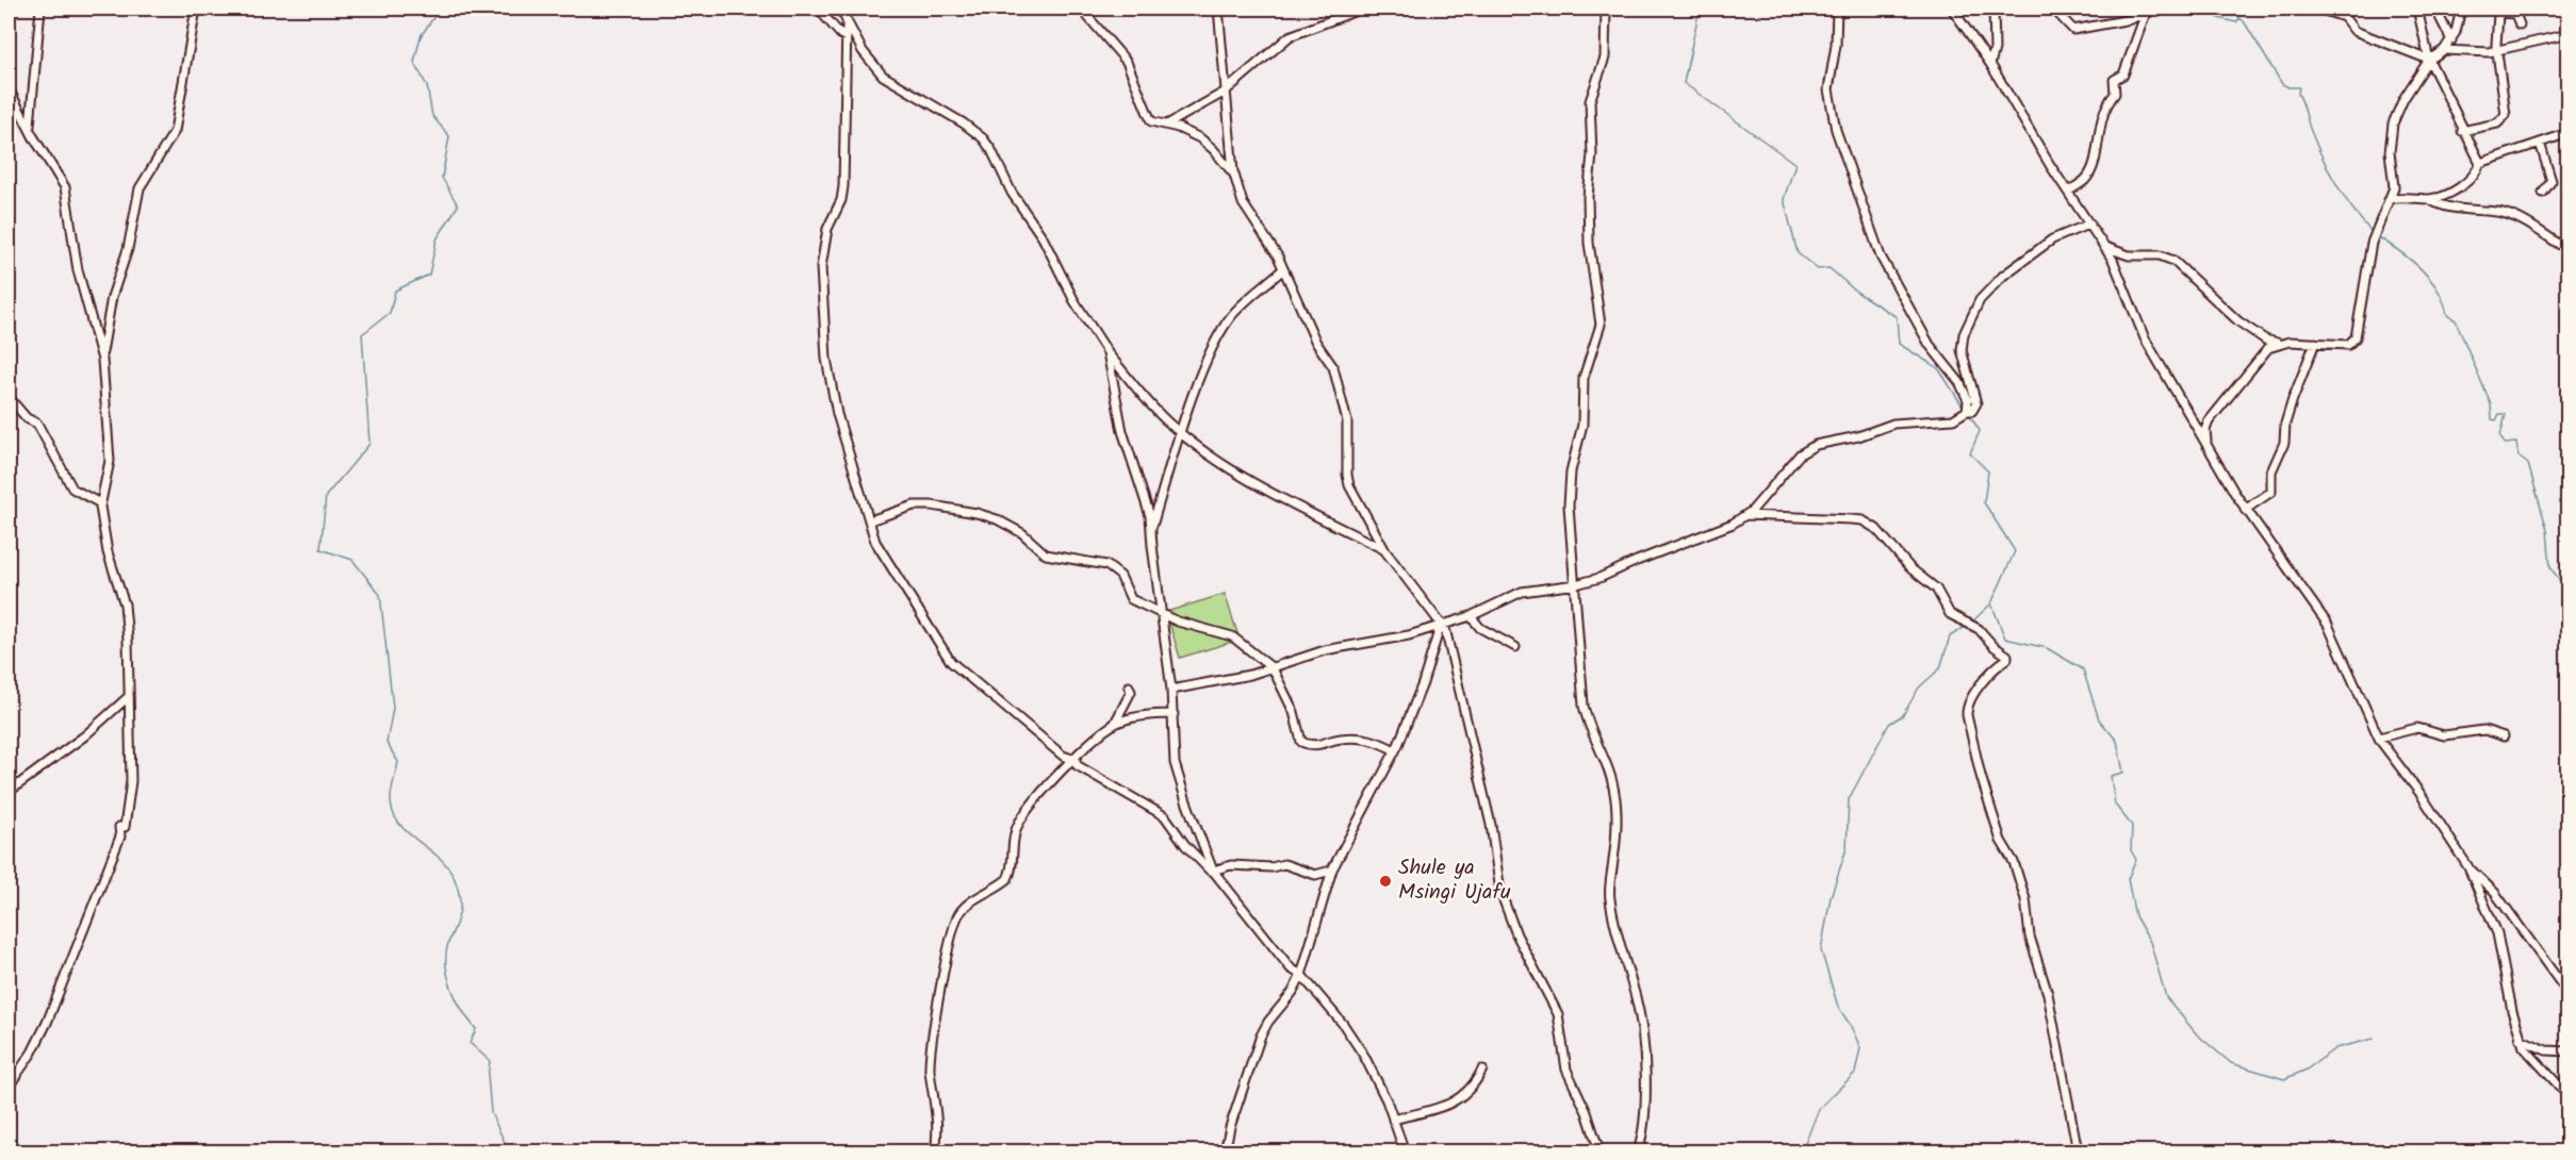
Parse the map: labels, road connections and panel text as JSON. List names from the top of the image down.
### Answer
{
  "places": ["Shule ya Msingi Ujafu"]
}
